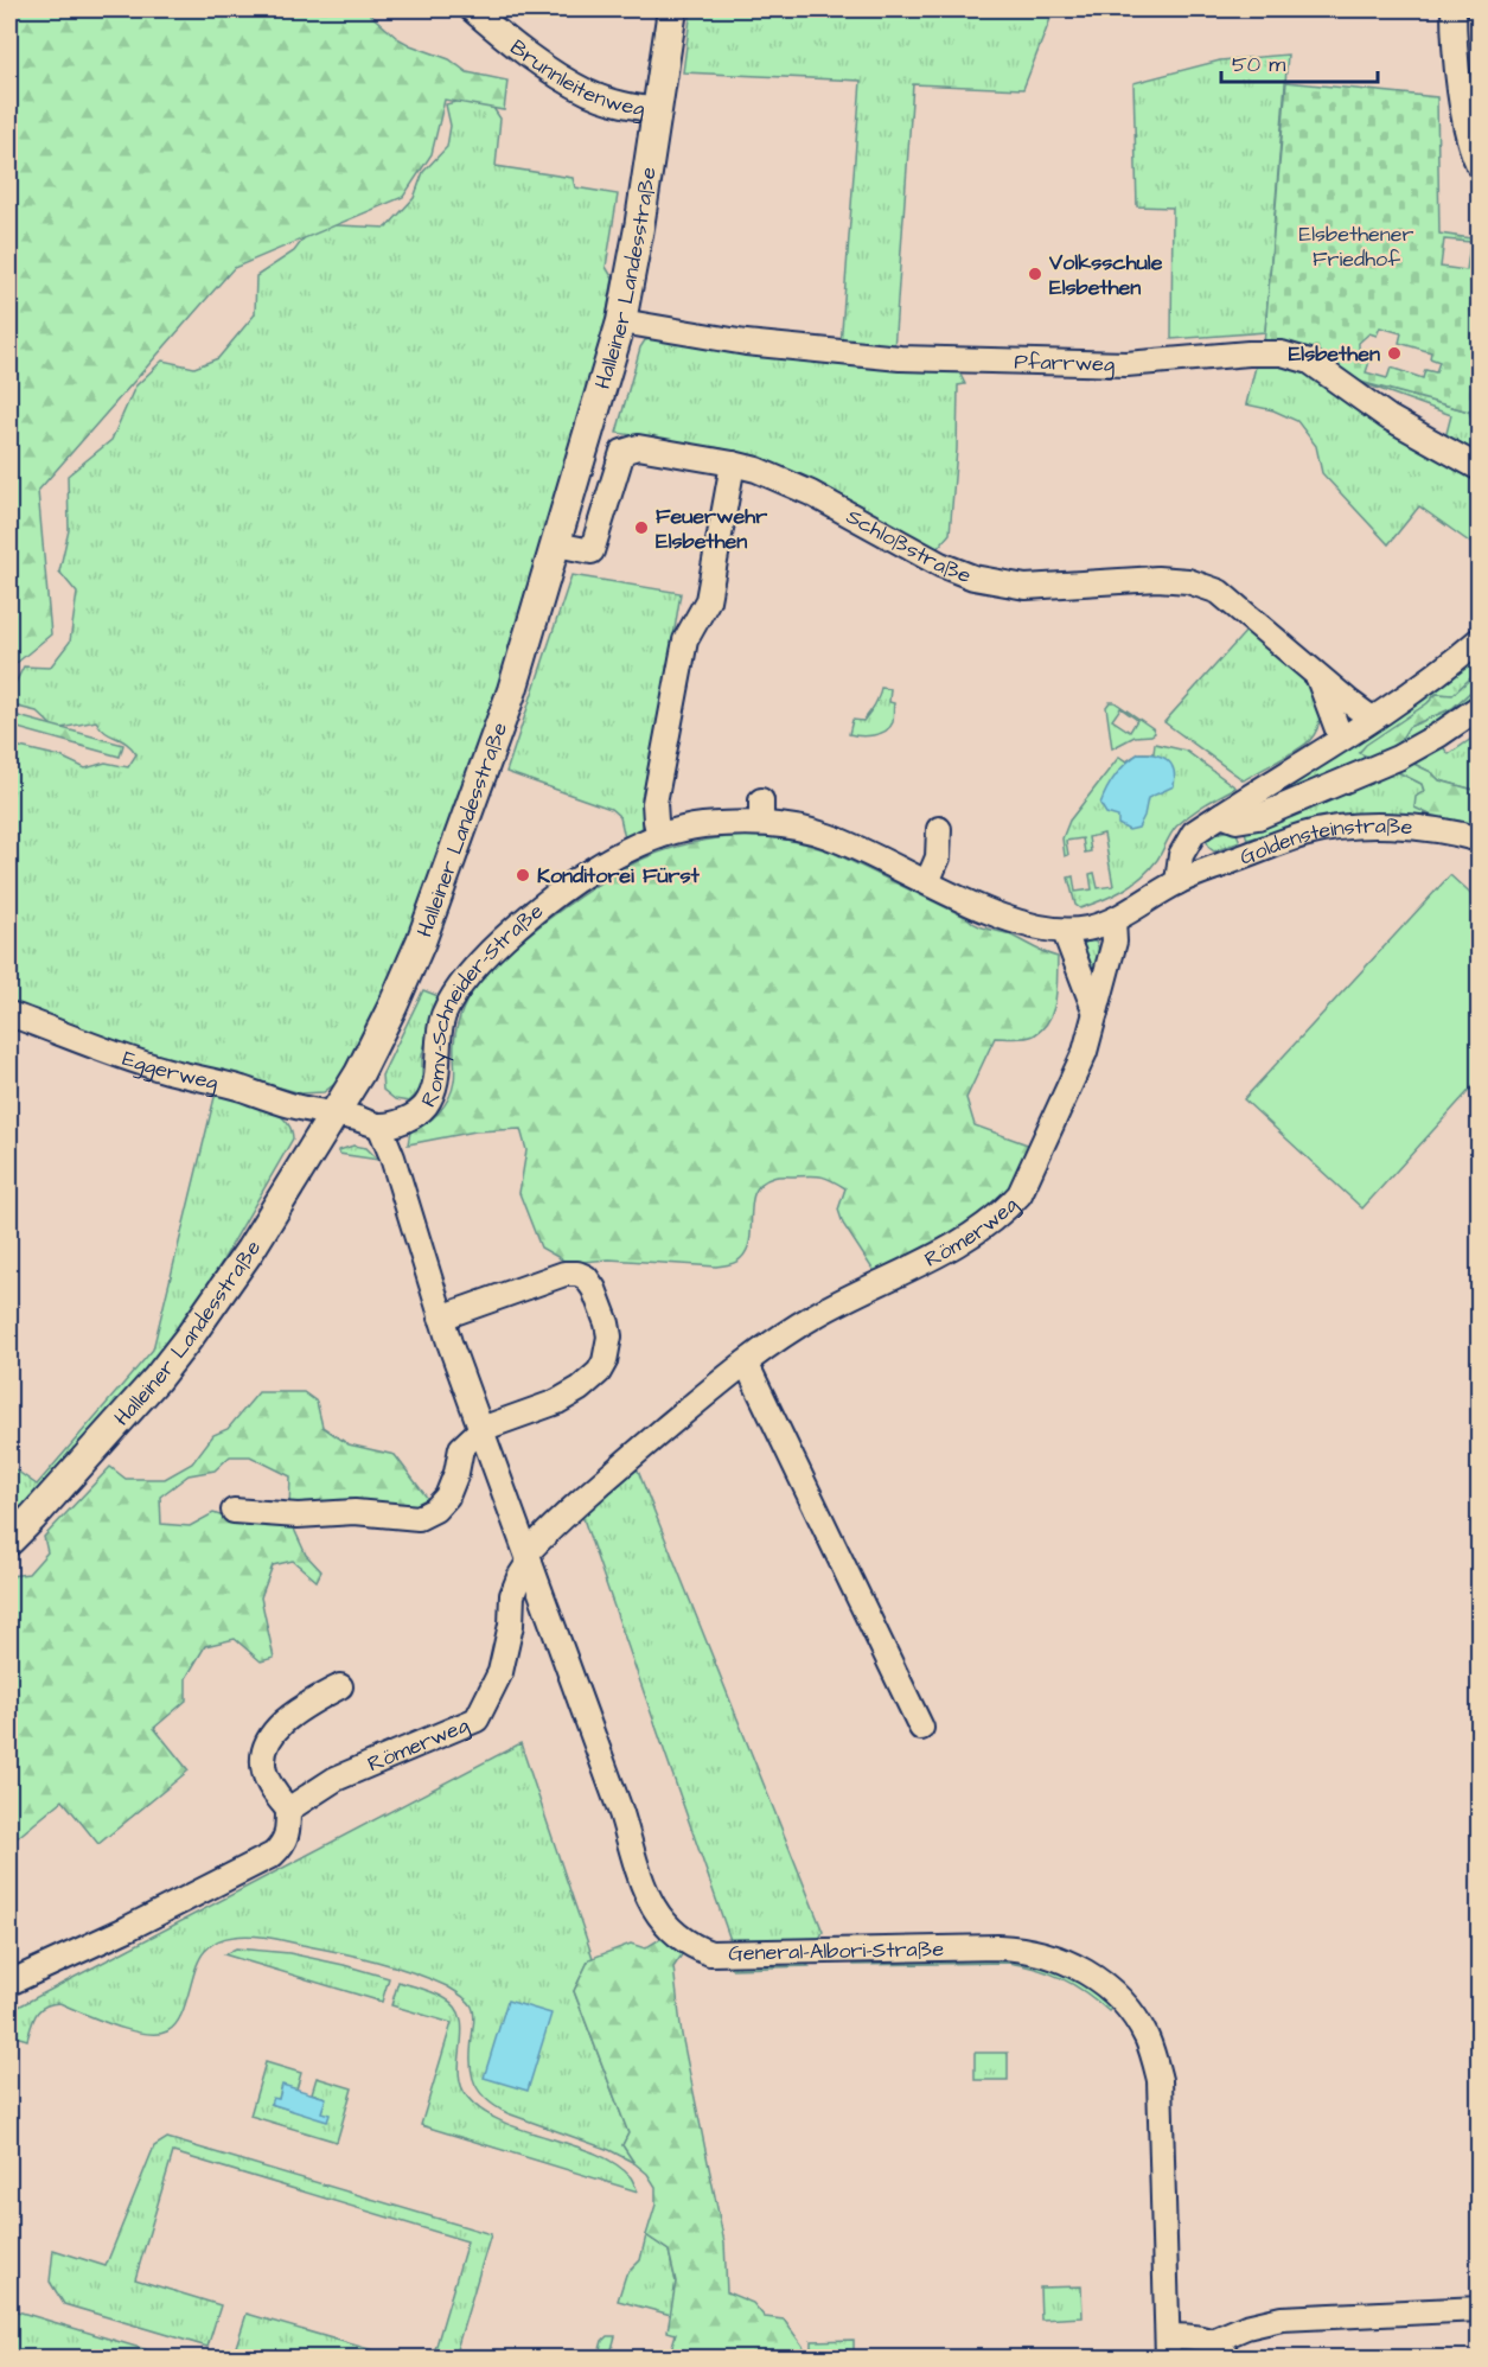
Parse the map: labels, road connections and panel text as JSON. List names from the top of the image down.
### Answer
{
  "streets": {
    "main road": ["Halleiner Landesstraße"],
    "street": [
      "Brunnleitenweg",
      "Pfarrweg",
      "Schloßstraße",
      "Goldensteinstraße",
      "Romy-Schneider-Straße",
      "Eggerweg",
      "Römerweg",
      "General-Albori-Straße"
    ]
  },
  "crossings": [
    ["Brunnleitenweg", "Halleiner Landesstraße"],
    ["Halleiner Landesstraße", "Pfarrweg"],
    ["Halleiner Landesstraße", "Schloßstraße"],
    ["Halleiner Landesstraße", "Romy-Schneider-Straße"],
    ["Halleiner Landesstraße", "Eggerweg"],
    ["Goldensteinstraße", "Romy-Schneider-Straße"],
    ["Goldensteinstraße", "Römerweg"],
    ["Romy-Schneider-Straße", "Eggerweg"],
    ["Romy-Schneider-Straße", "General-Albori-Straße"],
    ["Römerweg", "General-Albori-Straße"]
  ],
  "parks": ["Elsbethener Friedhof"],
  "places": [
    "Volksschule Elsbethen",
    "Elsbethen",
    "Feuerwehr Elsbethen",
    "Konditorei Fürst"
  ],
  "scale_bar": "50 m"
}
